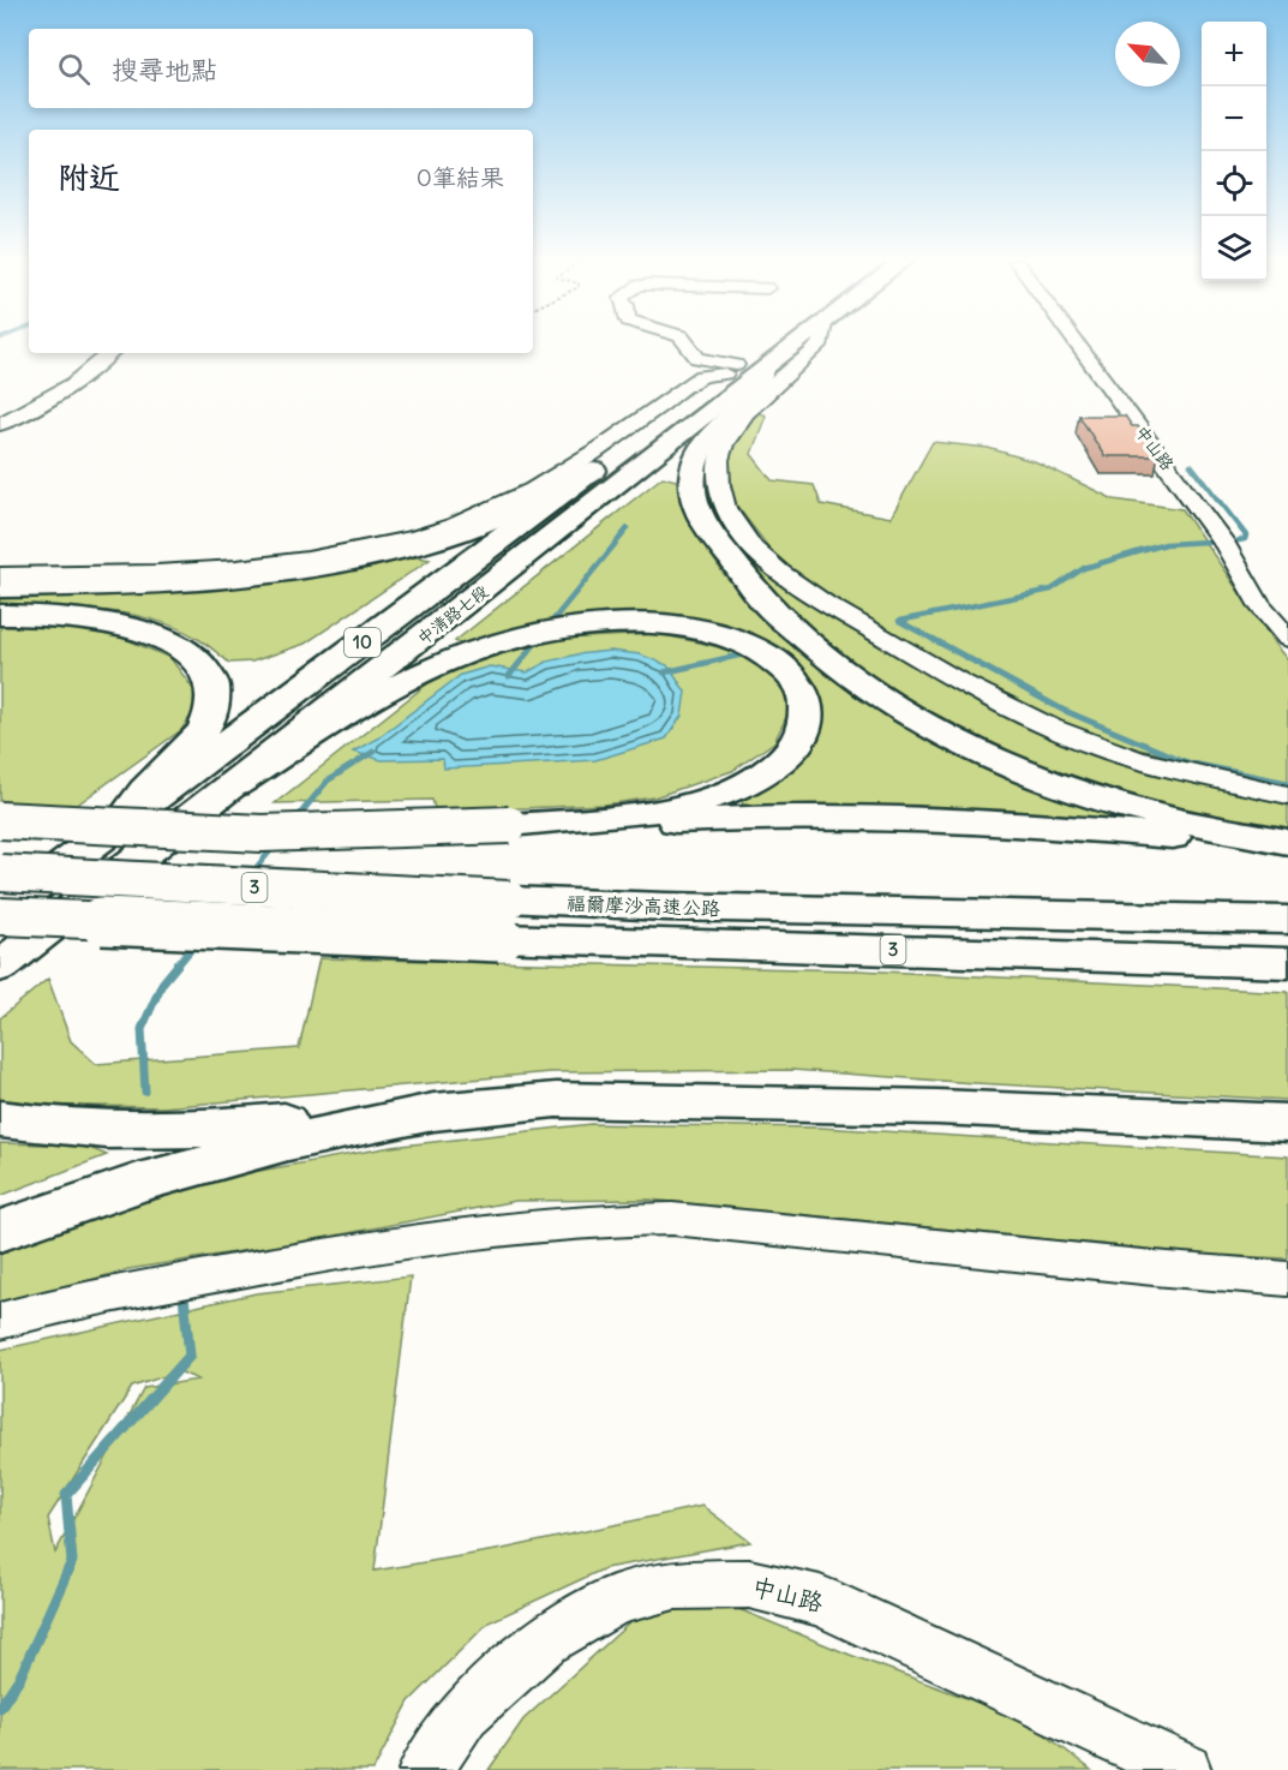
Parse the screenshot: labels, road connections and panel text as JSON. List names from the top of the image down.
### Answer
{
  "streets": {
    "main road": [
      "中清路七段",
      "10",
      "3",
      "福爾摩沙高速公路"
    ],
    "street": ["中山路"]
  },
  "crossings": [
    ["中清路七段", "福爾摩沙高速公路"]
  ],
  "north": "top left",
  "page": {
    "map_buttons": ["+", "−"],
    "search": "搜尋地點",
    "heading": ["附近", "0筆結果"]
  }
}
